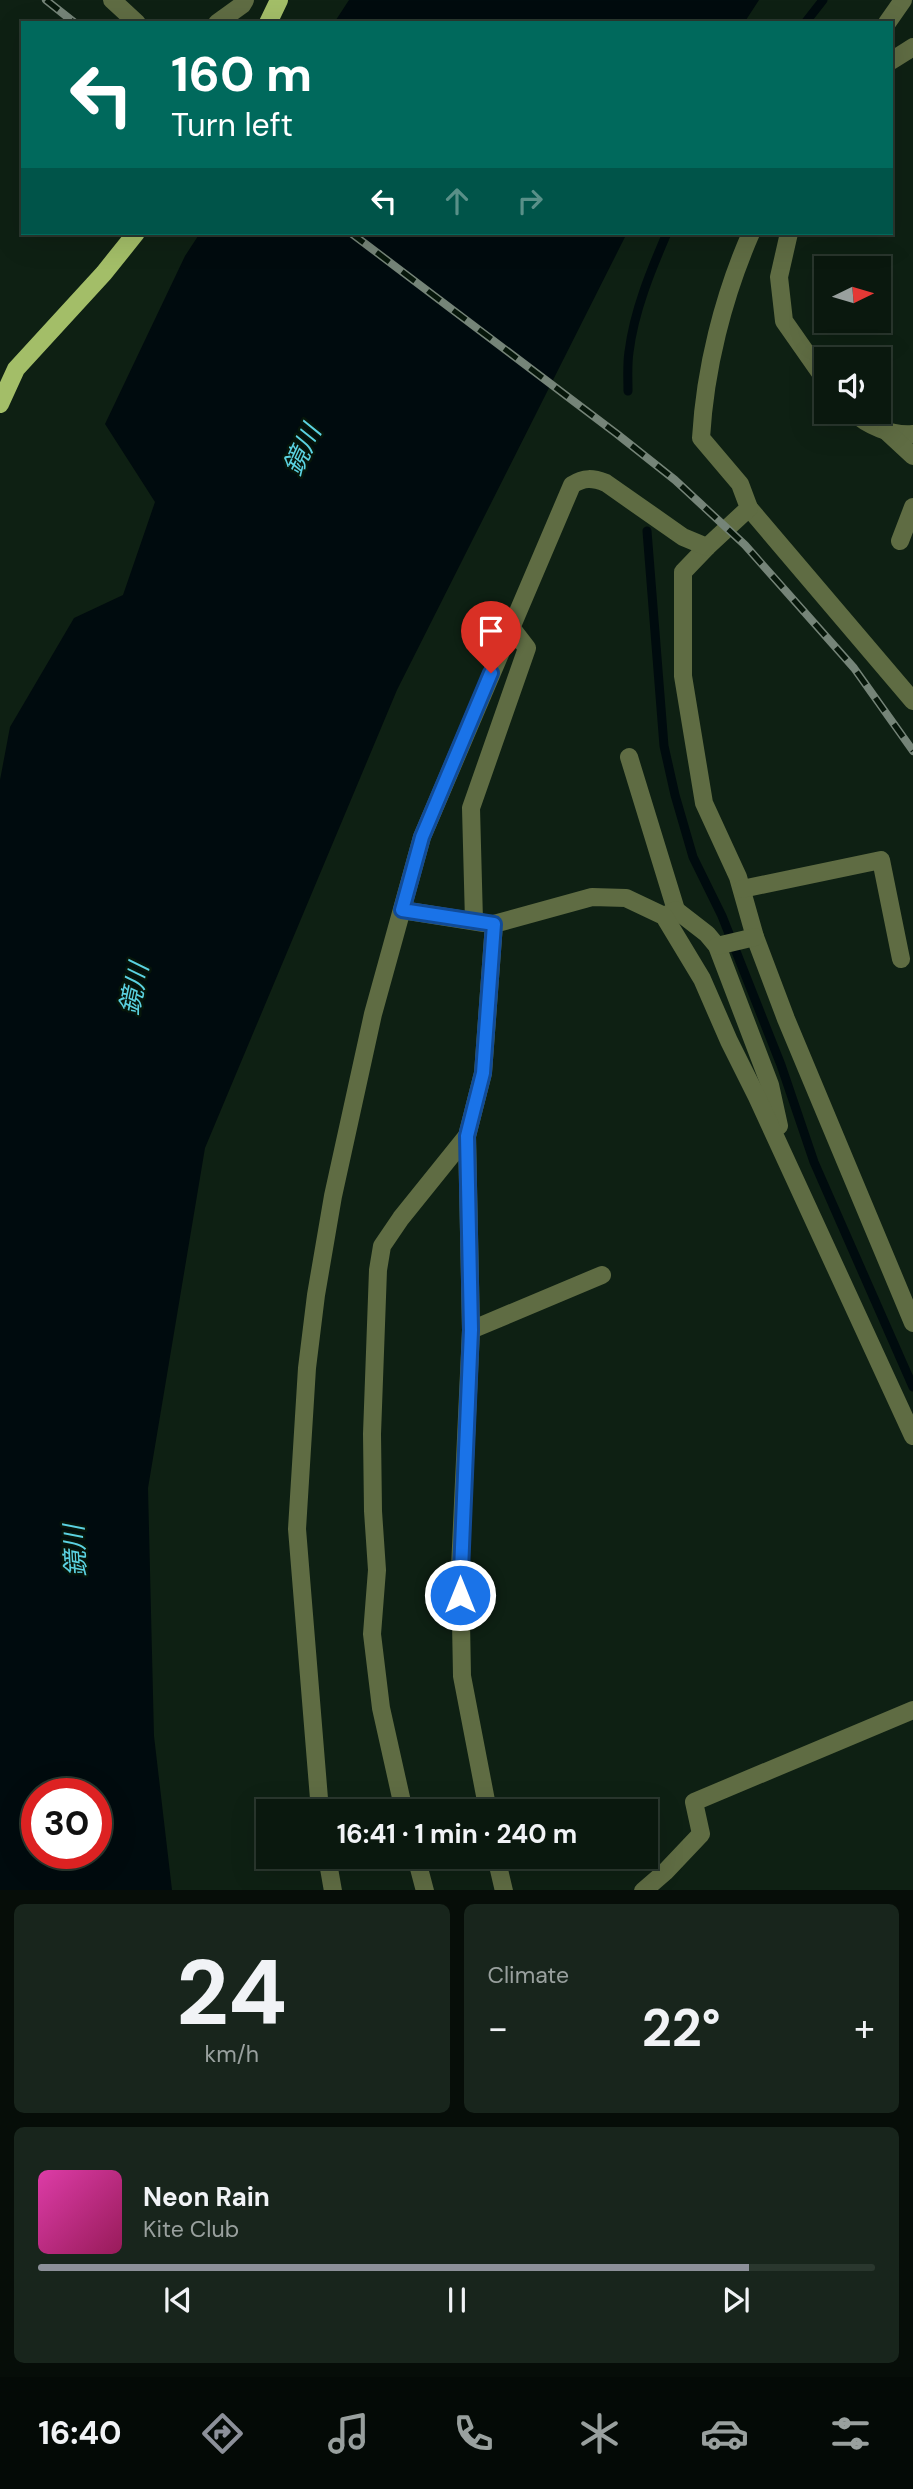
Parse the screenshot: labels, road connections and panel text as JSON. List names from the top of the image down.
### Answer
{
  "water": ["鏡川"],
  "north": "right",
  "page": {
    "turn": ["160 m", "Turn left"],
    "limit": "30",
    "trip": "16:41 · 1 min · 240 m",
    "tile": [
      ["24", "km/h"],
      "Climate"
    ],
    "heat": ["−", "22°", "+"],
    "song": ["Neon Rain", "Kite Club"],
    "tabs": "16:40"
  }
}
